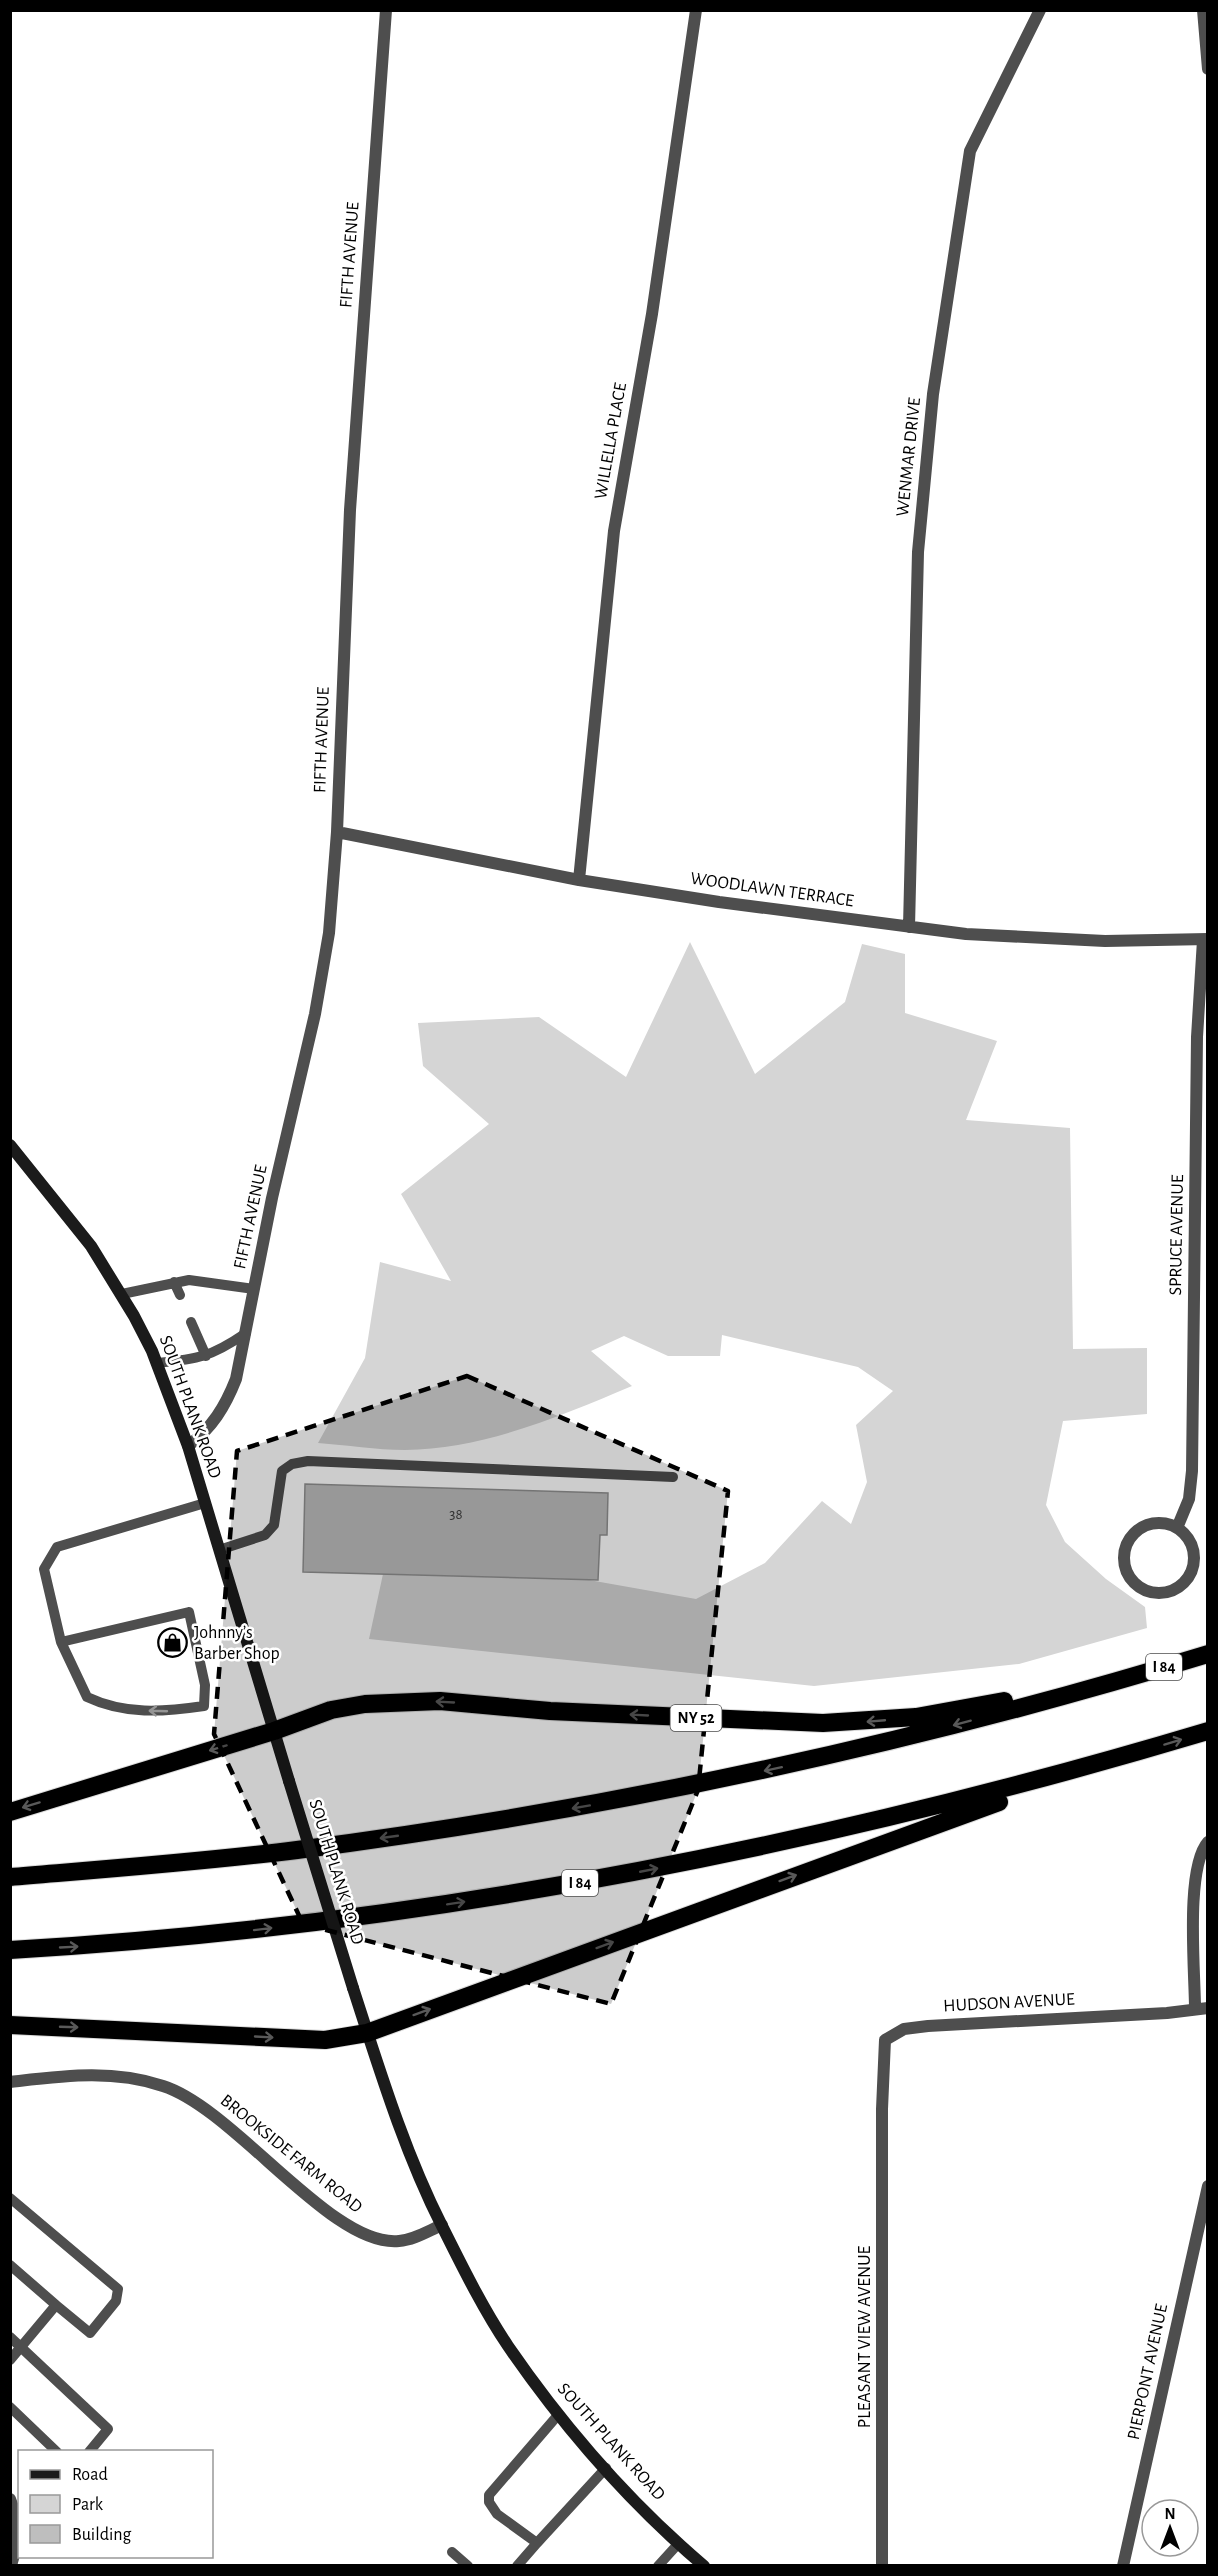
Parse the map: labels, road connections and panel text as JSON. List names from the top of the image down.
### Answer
{
  "streets": {
    "highway": ["I 84", "NY 52"],
    "main road": ["SOUTH PLANK ROAD"],
    "street": [
      "FIFTH AVENUE",
      "WILLELLA PLACE",
      "WENMAR DRIVE",
      "WOODLAWN TERRACE",
      "SPRUCE AVENUE",
      "HUDSON AVENUE",
      "BROOKSIDE FARM ROAD",
      "PLEASANT VIEW AVENUE",
      "PIERPONT AVENUE"
    ]
  },
  "crossings": [
    ["FIFTH AVENUE", "WOODLAWN TERRACE"],
    ["FIFTH AVENUE", "SOUTH PLANK ROAD"],
    ["WILLELLA PLACE", "WOODLAWN TERRACE"],
    ["WENMAR DRIVE", "WOODLAWN TERRACE"],
    ["WOODLAWN TERRACE", "SPRUCE AVENUE"],
    ["SOUTH PLANK ROAD", "NY 52"],
    ["SOUTH PLANK ROAD", "BROOKSIDE FARM ROAD"],
    ["I 84", "NY 52"],
    ["HUDSON AVENUE", "PLEASANT VIEW AVENUE"]
  ],
  "places": {
    "shop": ["Johnny’s Barber Shop"]
  },
  "house_numbers": ["38"],
  "legend": ["Road", "Park", "Building"],
  "north": "top"
}
